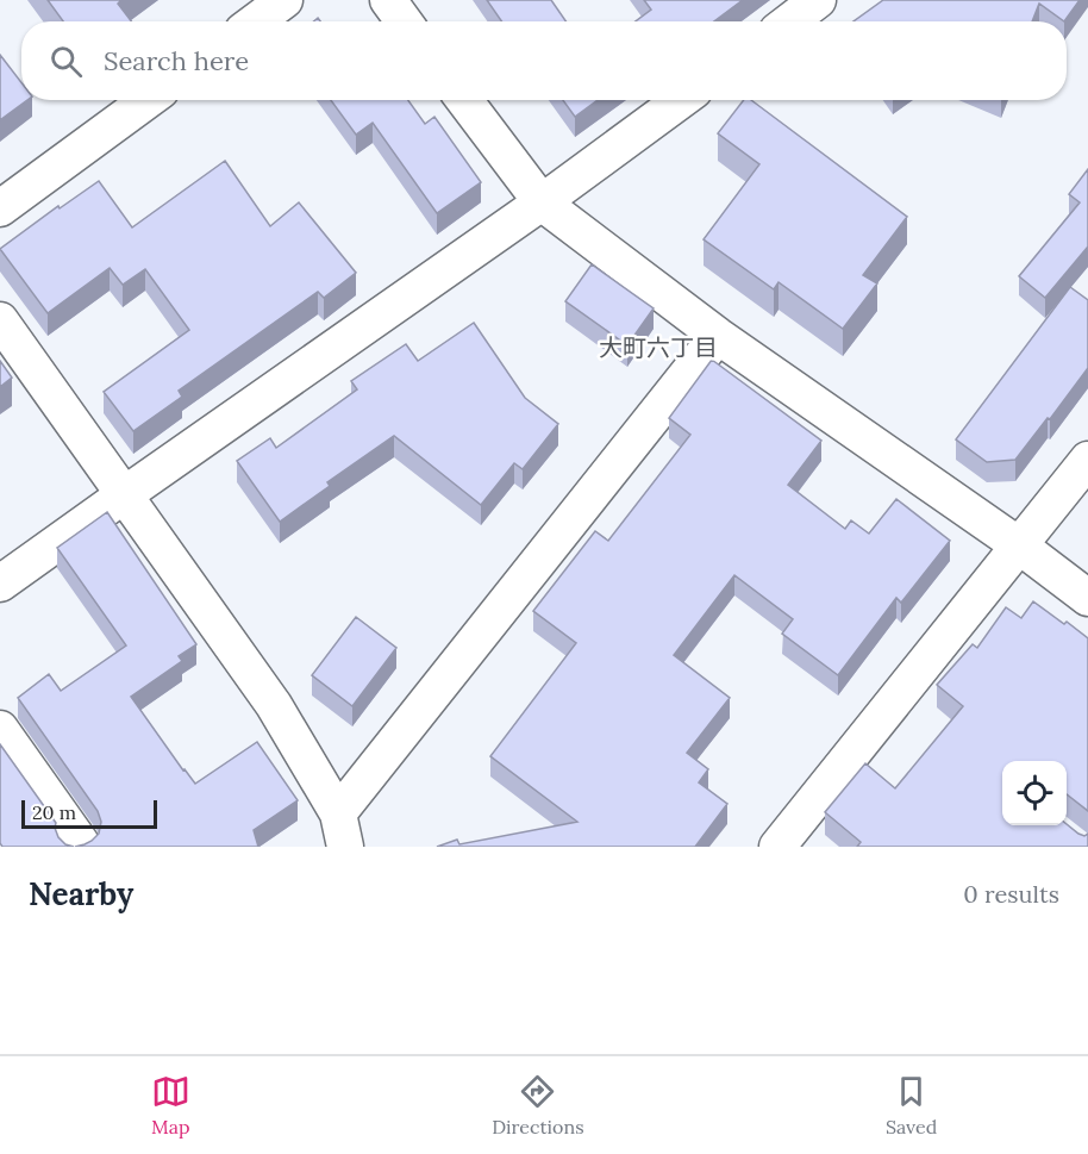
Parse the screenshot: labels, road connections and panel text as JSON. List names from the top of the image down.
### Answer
{
  "districts": ["大町六丁目"],
  "scale_bar": "20 m",
  "page": {
    "search": "Search here",
    "scale": "20 m",
    "heading": ["Nearby", "0 results"],
    "nav": ["Map", "Directions", "Saved"]
  }
}
